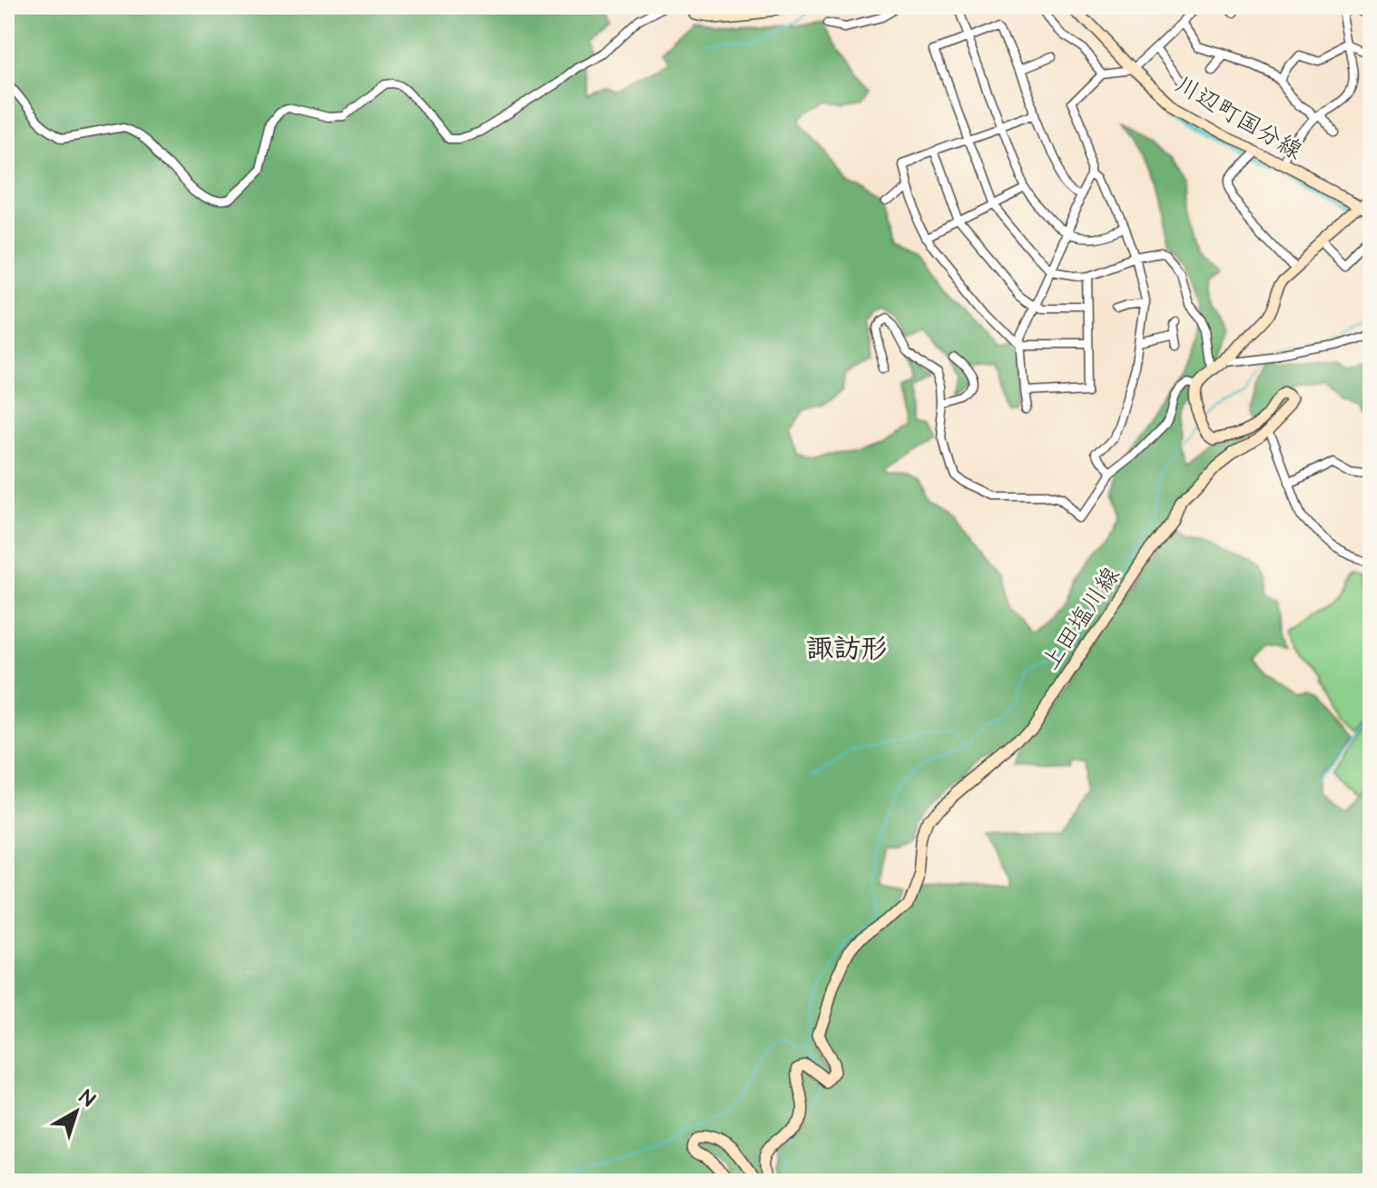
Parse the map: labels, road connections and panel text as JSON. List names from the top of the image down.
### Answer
{
  "streets": {
    "main road": ["川辺町国分線", "上田塩川線"]
  },
  "districts": ["諏訪形"],
  "north": "top right"
}
